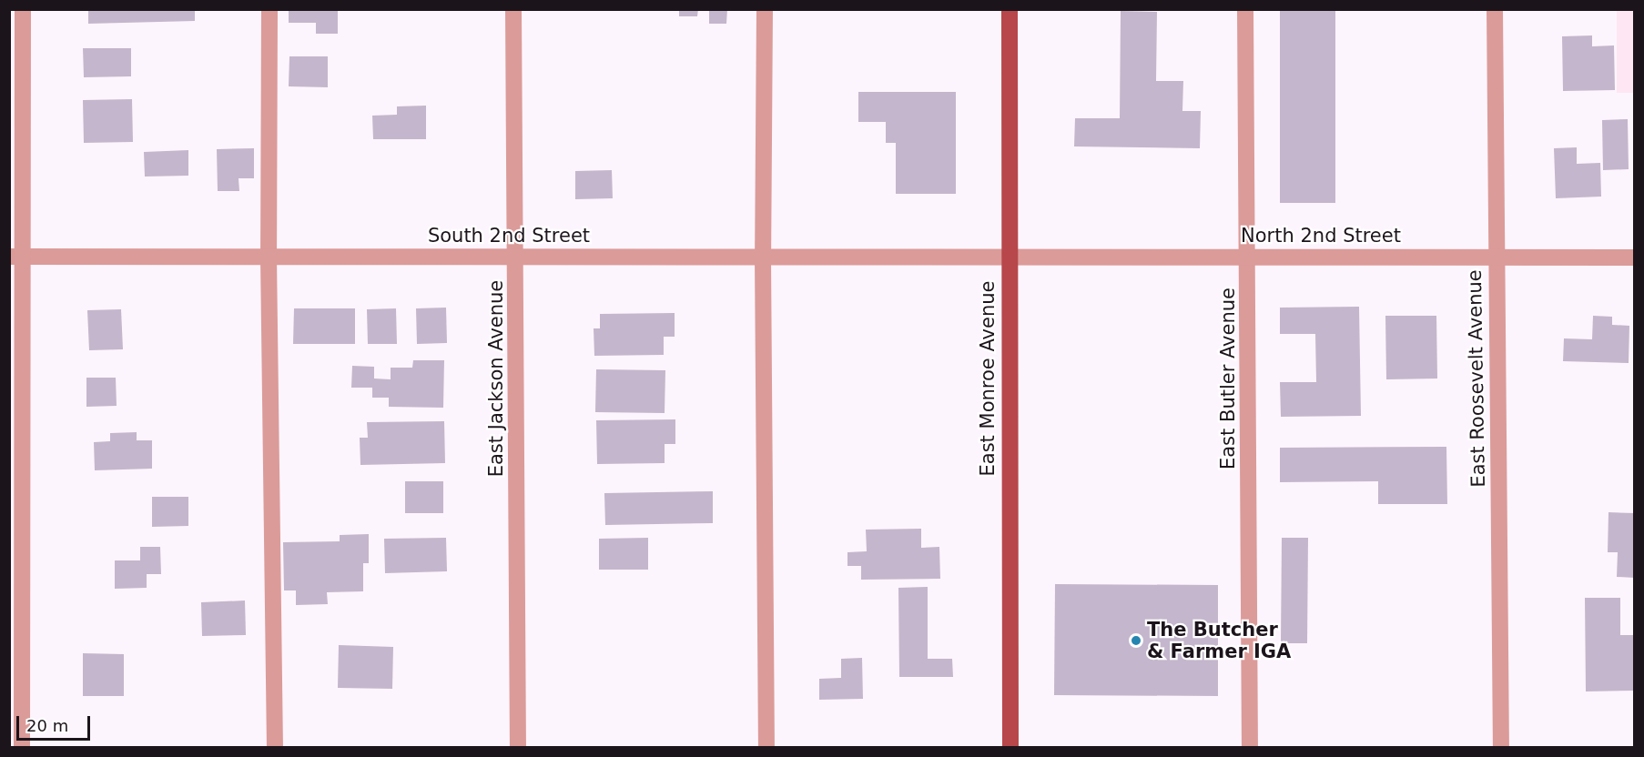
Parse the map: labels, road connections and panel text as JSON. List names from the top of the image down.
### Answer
{
  "streets": {
    "main road": ["East Monroe Avenue"],
    "street": [
      "South 2nd Street",
      "North 2nd Street",
      "East Jackson Avenue",
      "East Butler Avenue",
      "East Roosevelt Avenue"
    ]
  },
  "crossings": [
    ["South 2nd Street", "North 2nd Street"],
    ["South 2nd Street", "East Jackson Avenue"],
    ["South 2nd Street", "East Monroe Avenue"],
    ["North 2nd Street", "East Monroe Avenue"],
    ["North 2nd Street", "East Butler Avenue"],
    ["North 2nd Street", "East Roosevelt Avenue"]
  ],
  "places": ["The Butcher & Farmer IGA"],
  "scale_bar": "20 m"
}
